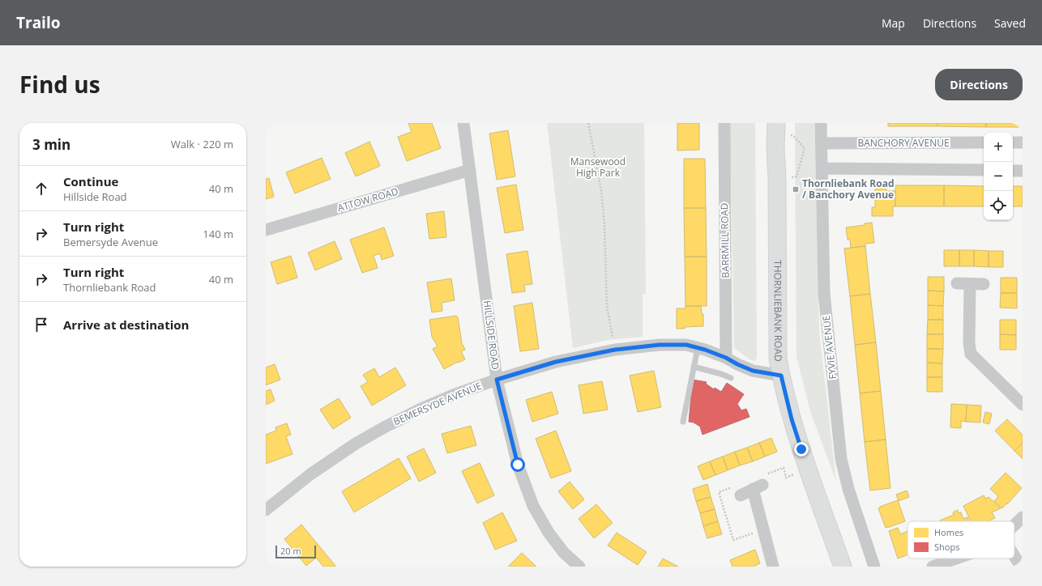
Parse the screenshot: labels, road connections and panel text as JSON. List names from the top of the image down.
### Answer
{
  "streets": {
    "main road": ["THORNLIEBANK ROAD"],
    "street": [
      "BANCHORY AVENUE",
      "ATTOW ROAD",
      "BARRMILL ROAD",
      "HILLSIDE ROAD",
      "FYVIE AVENUE",
      "BEMERSYDE AVENUE"
    ]
  },
  "crossings": [
    ["BANCHORY AVENUE", "FYVIE AVENUE"],
    ["ATTOW ROAD", "HILLSIDE ROAD"],
    ["BARRMILL ROAD", "BEMERSYDE AVENUE"],
    ["THORNLIEBANK ROAD", "BEMERSYDE AVENUE"],
    ["HILLSIDE ROAD", "BEMERSYDE AVENUE"]
  ],
  "parks": ["Mansewood High Park"],
  "places": {
    "transit": ["Thornliebank Road / Banchory Avenue"]
  },
  "legend": ["Homes", "Shops"],
  "scale_bar": "20 m",
  "page": {
    "header": "Trailo",
    "nav": ["Map", "Directions", "Saved"],
    "title": "Find us",
    "buttons": "Directions",
    "heading": ["3 min", "Walk · 220 m"],
    "map_buttons": ["+", "−"],
    "list": [
      ["Continue", "Hillside Road", "40 m"],
      ["Turn right", "Bemersyde Avenue", "140 m"],
      ["Turn right", "Thornliebank Road", "40 m"],
      "Arrive at destination"
    ],
    "scale": "20 m"
  }
}
